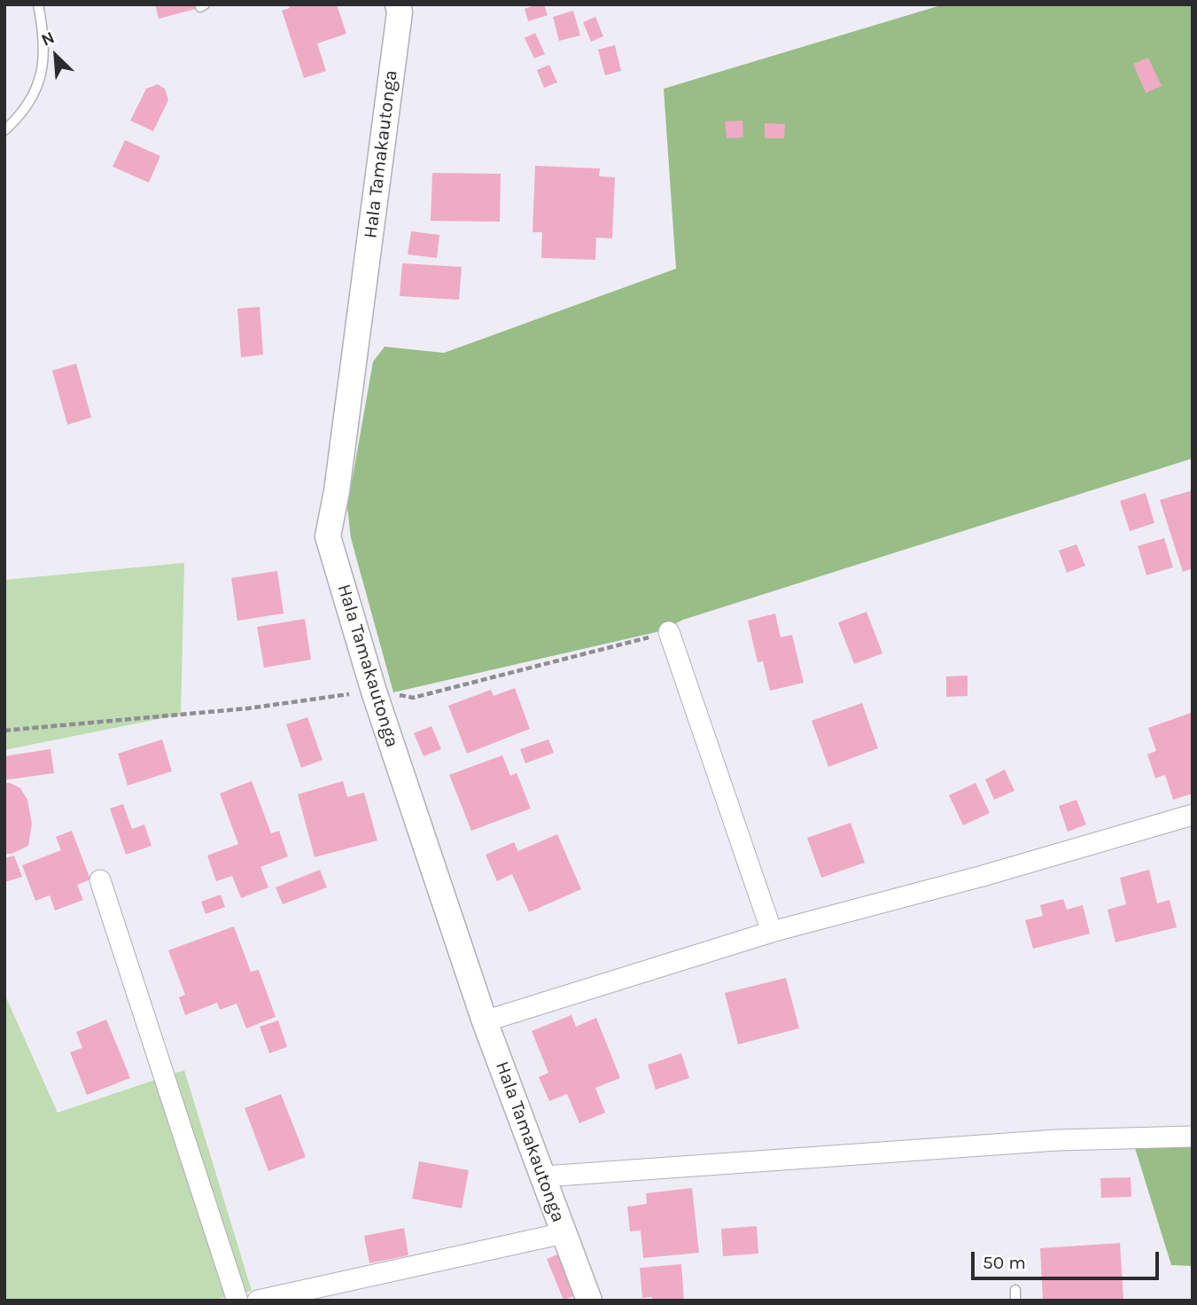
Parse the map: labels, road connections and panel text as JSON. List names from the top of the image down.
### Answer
{
  "streets": {
    "street": ["Hala Tamakautonga"]
  },
  "scale_bar": "50 m",
  "north": "top left"
}
